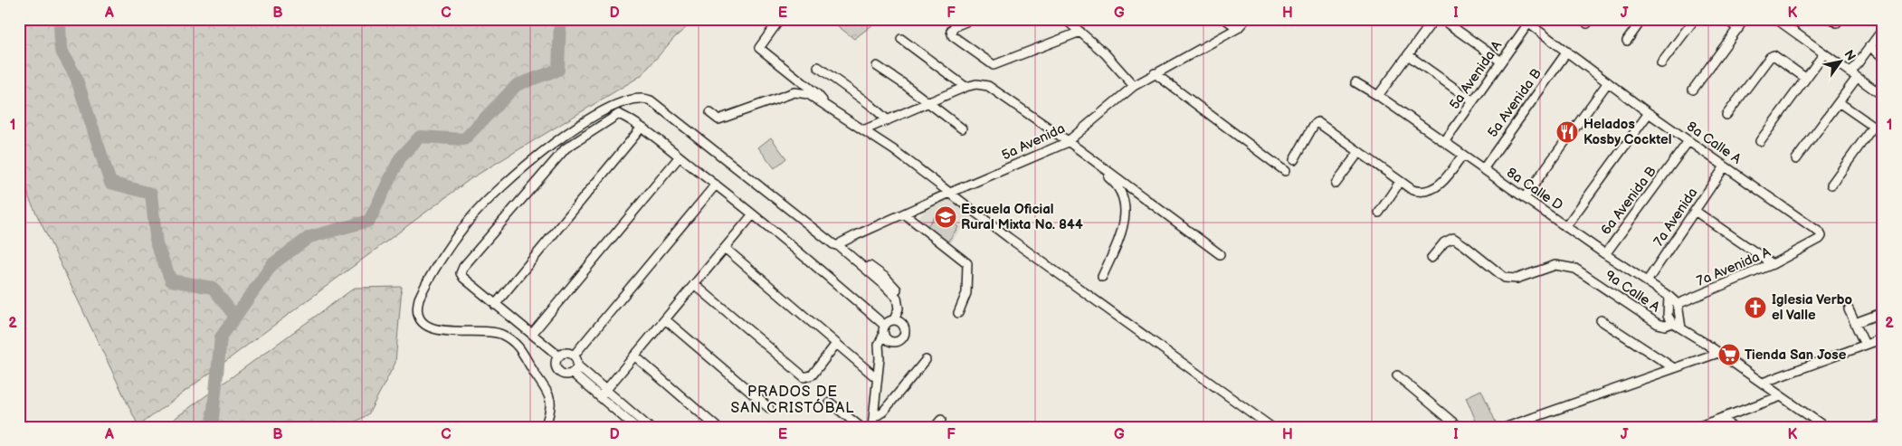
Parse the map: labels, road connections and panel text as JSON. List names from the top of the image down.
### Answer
{
  "streets": {
    "street": [
      "5a Avenida A",
      "5a Avenida B",
      "5a Avenida",
      "8a Calle A",
      "8a Calle D",
      "6a Avenida B",
      "7a Avenida",
      "7a Avenida A",
      "9a Calle A"
    ]
  },
  "crossings": [
    ["5a Avenida A", "8a Calle A"],
    ["5a Avenida A", "8a Calle D"],
    ["5a Avenida B", "8a Calle A"],
    ["5a Avenida B", "8a Calle D"],
    ["8a Calle A", "6a Avenida B"],
    ["8a Calle A", "7a Avenida"],
    ["8a Calle A", "7a Avenida A"],
    ["8a Calle D", "6a Avenida B"],
    ["8a Calle D", "7a Avenida"],
    ["8a Calle D", "7a Avenida A"]
  ],
  "districts": ["PRADOS DE SAN CRISTÓBAL"],
  "places": {
    "restaurant": ["Helados Kosby Cocktel"],
    "school or university": ["Escuela Oficial Rural Mixta No. 844"],
    "church": ["Iglesia Verbo el Valle"],
    "supermarket": ["Tienda San Jose"]
  },
  "north": "top right",
  "grid": {
    "columns": [
      "A",
      "B",
      "C",
      "D",
      "E",
      "F",
      "G",
      "H",
      "I",
      "J",
      "K"
    ],
    "rows": ["1", "2"]
  }
}
